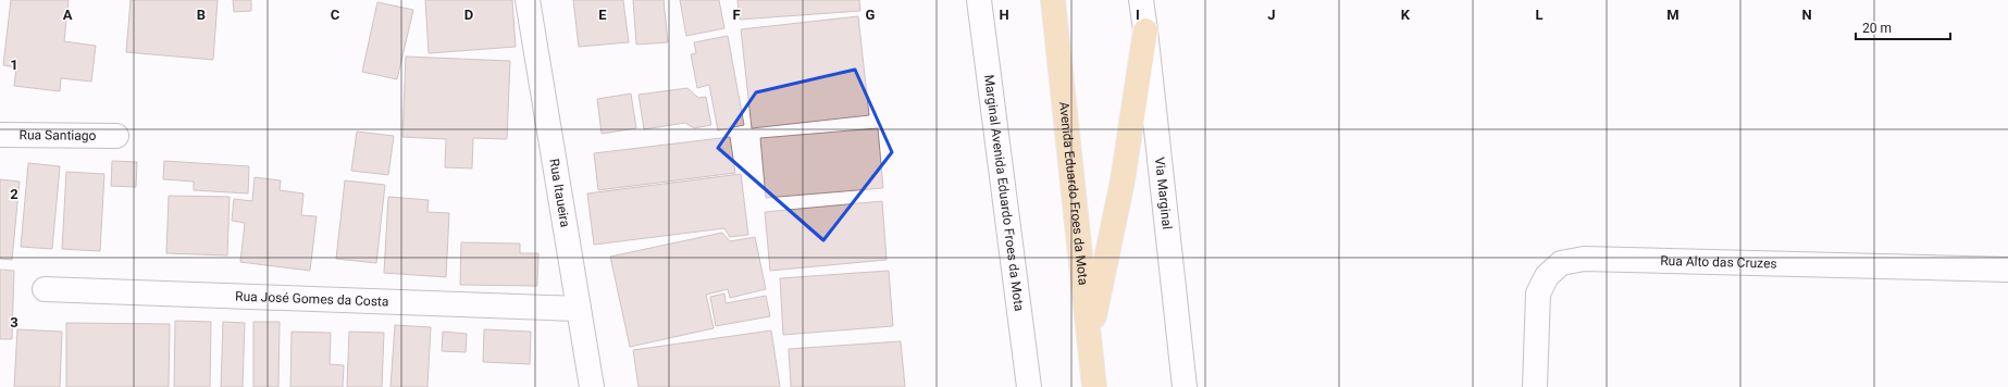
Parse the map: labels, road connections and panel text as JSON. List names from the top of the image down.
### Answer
{
  "streets": {
    "highway": ["Avenida Eduardo Froes da Mota"],
    "street": [
      "Rua Santiago",
      "Rua Itaueira",
      "Marginal Avenida Eduardo Froes da Mota",
      "Via Marginal",
      "Rua Alto das Cruzes",
      "Rua José Gomes da Costa"
    ]
  },
  "crossings": [
    ["Rua Itaueira", "Rua José Gomes da Costa"]
  ],
  "scale_bar": "20 m",
  "grid": {
    "columns": [
      "A",
      "B",
      "C",
      "D",
      "E",
      "F",
      "G",
      "H",
      "I",
      "J",
      "K",
      "L",
      "M",
      "N"
    ],
    "rows": ["1", "2", "3"]
  }
}
